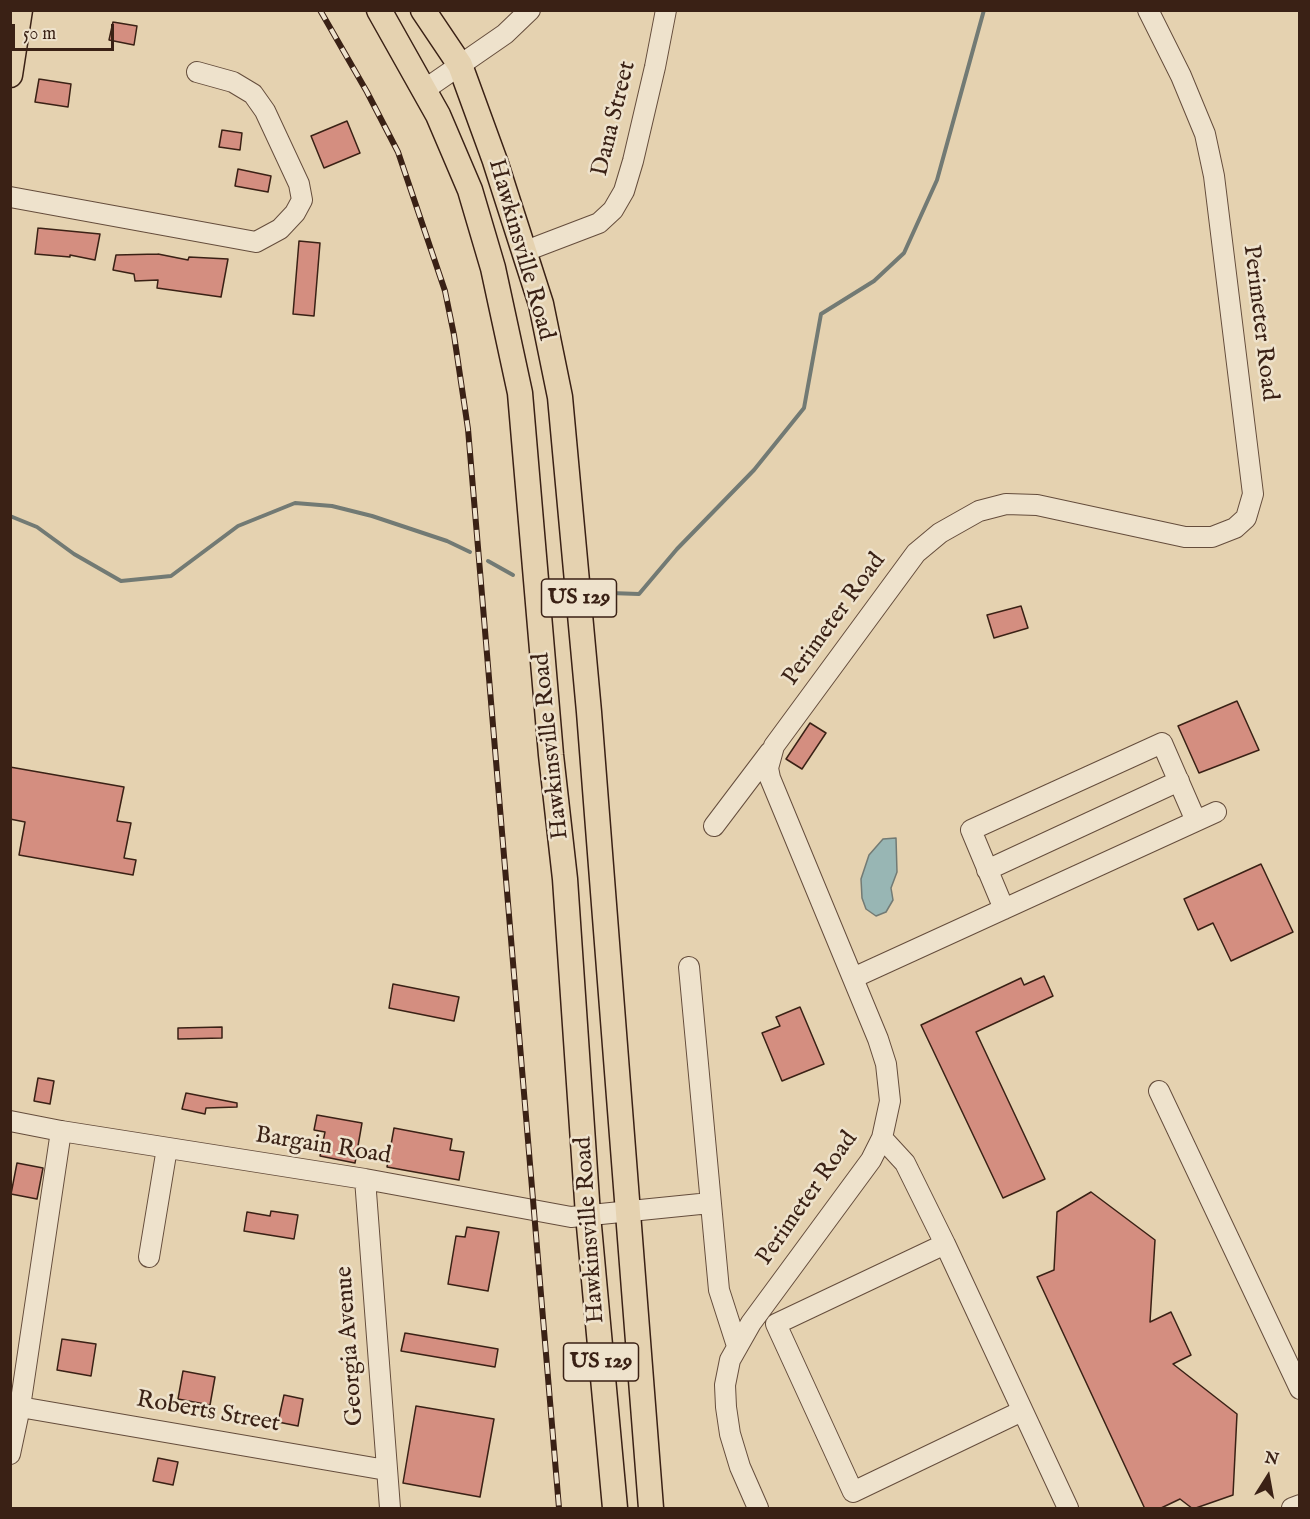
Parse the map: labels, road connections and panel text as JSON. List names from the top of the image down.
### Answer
{
  "streets": {
    "main road": ["Hawkinsville Road", "US 129"],
    "street": [
      "Dana Street",
      "Perimeter Road",
      "Bargain Road",
      "Georgia Avenue",
      "Roberts Street"
    ]
  },
  "crossings": [
    ["Dana Street", "Hawkinsville Road"],
    ["Hawkinsville Road", "Bargain Road"],
    ["Bargain Road", "Georgia Avenue"],
    ["Georgia Avenue", "Roberts Street"]
  ],
  "scale_bar": "50 m",
  "north": "top"
}
